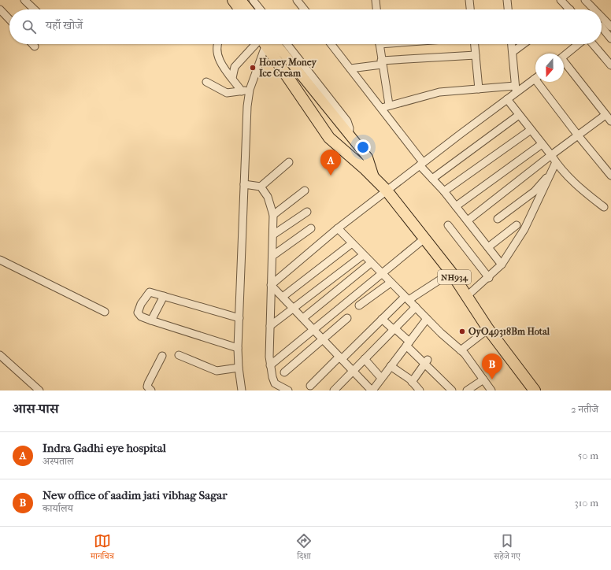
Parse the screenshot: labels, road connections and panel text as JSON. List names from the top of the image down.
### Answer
{
  "streets": {
    "highway": ["NH934"]
  },
  "places": ["Honey Money Ice Cream", "OyO49318Bm Hotal"],
  "north": "bottom",
  "page": {
    "search": "यहाँ खोजें",
    "pins": ["A", "B"],
    "heading": ["आस-पास", "2 नतीजे"],
    "list": [
      {
        "mark": "A",
        "name": "Indra Gadhi eye hospital",
        "note": "अस्पताल",
        "value": "50 m"
      },
      {
        "mark": "B",
        "name": "New office of aadim jati vibhag Sagar",
        "note": "कार्यालय",
        "value": "310 m"
      }
    ],
    "nav": ["मानचित्र", "दिशा", "सहेजे गए"]
  }
}
